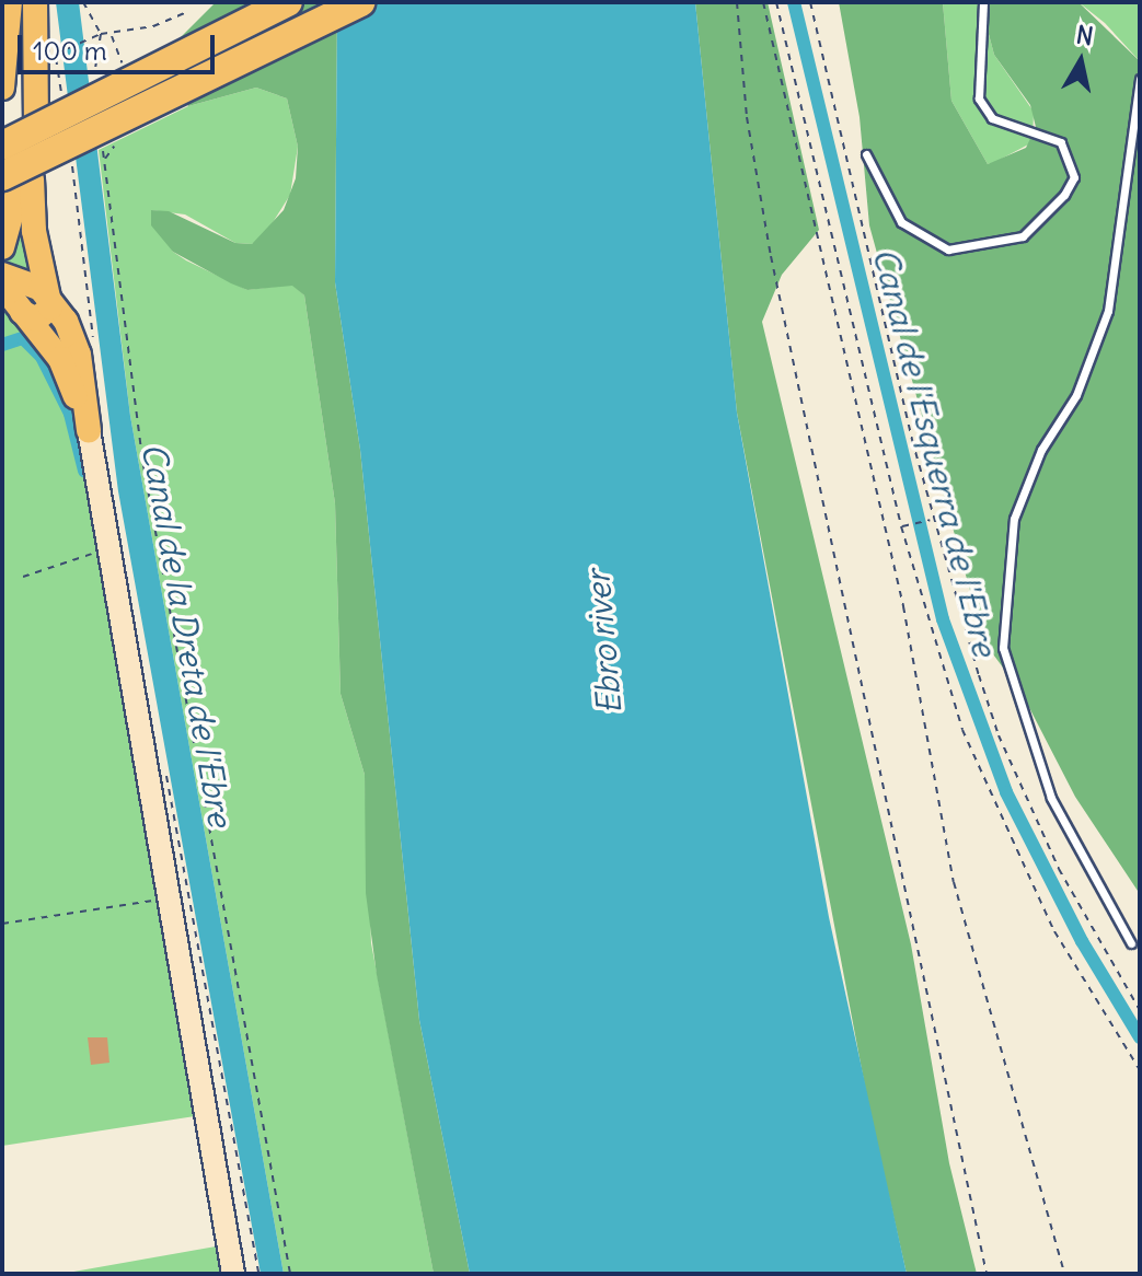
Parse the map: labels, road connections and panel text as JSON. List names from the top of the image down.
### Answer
{
  "water": ["Canal de l'Esquerra de l'Ebre", "Canal de la Dreta de l'Ebre", "Ebro river"],
  "scale_bar": "100 m",
  "north": "top"
}
